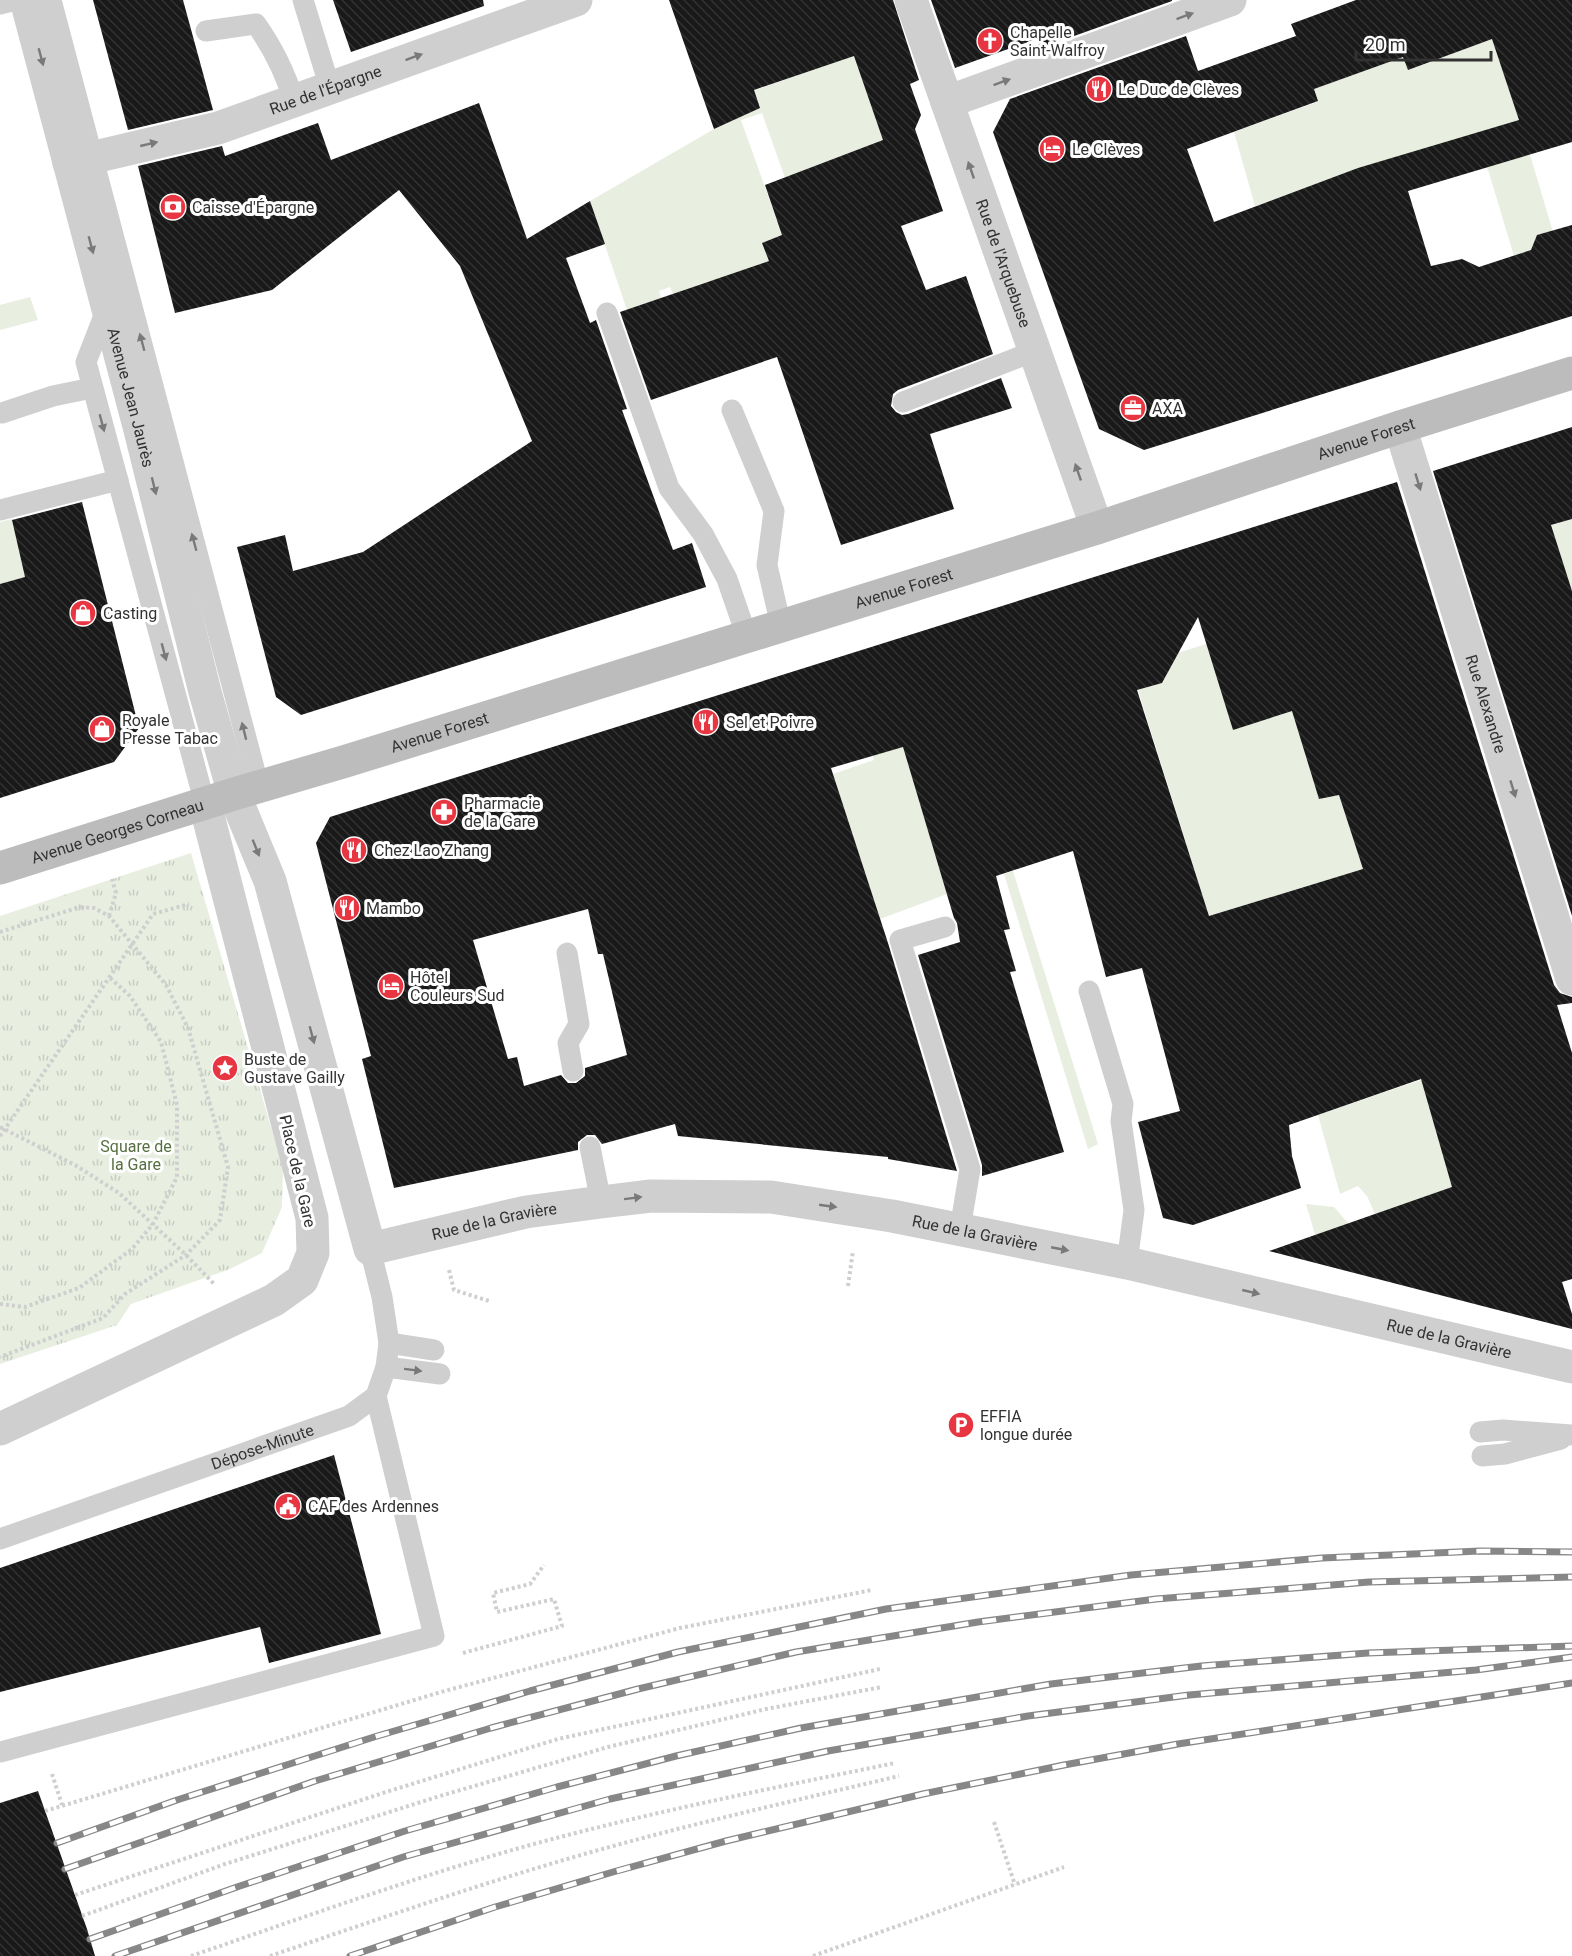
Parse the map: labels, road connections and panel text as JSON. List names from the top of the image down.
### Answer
{
  "streets": {
    "main road": ["Avenue Forest", "Avenue Georges Corneau"],
    "street": [
      "Rue de l'Épargne",
      "Rue de l'Arquebuse",
      "Avenue Jean Jaurès",
      "Rue Alexandre",
      "Place de la Gare",
      "Rue de la Gravière"
    ],
    "lane": ["Dépose-Minute"]
  },
  "crossings": [
    ["Rue de l'Épargne", "Avenue Jean Jaurès"],
    ["Rue de l'Arquebuse", "Avenue Forest"],
    ["Avenue Jean Jaurès", "Avenue Forest"],
    ["Avenue Jean Jaurès", "Avenue Georges Corneau"],
    ["Avenue Jean Jaurès", "Place de la Gare"],
    ["Avenue Forest", "Rue Alexandre"],
    ["Avenue Forest", "Avenue Georges Corneau"],
    ["Avenue Forest", "Place de la Gare"],
    ["Avenue Georges Corneau", "Place de la Gare"]
  ],
  "one_way": [
    "Rue de l'Épargne",
    "Rue de l'Arquebuse",
    "Avenue Jean Jaurès",
    "Rue Alexandre",
    "Rue de la Gravière"
  ],
  "parks": ["Square de la Gare"],
  "places": {
    "church": ["Chapelle Saint-Walfroy"],
    "restaurant": [
      "Le Duc de Clèves",
      "Sel et Poivre",
      "Chez Lao Zhang",
      "Mambo"
    ],
    "hotel": ["Le Clèves", "Hôtel Couleurs Sud"],
    "bank": ["Caisse d'Épargne"],
    "office": ["AXA"],
    "shop": ["Casting", "Royale Presse Tabac"],
    "pharmacy": ["Pharmacie de la Gare"],
    "place": ["Buste de Gustave Gailly"],
    "parking": ["EFFIA longue durée"],
    "public building": ["CAF des Ardennes"]
  },
  "scale_bar": "20 m"
}
